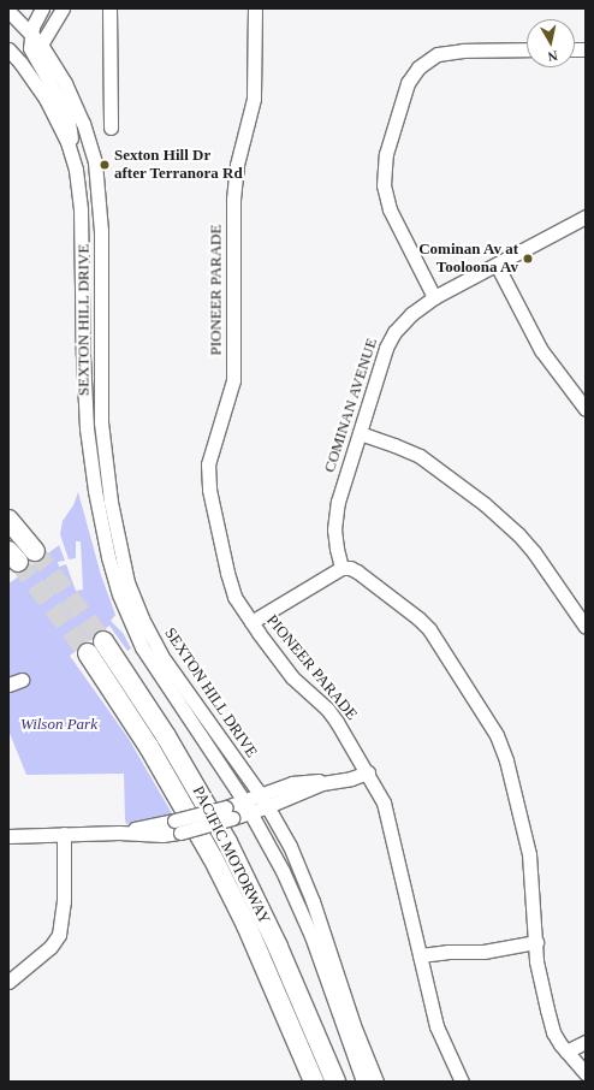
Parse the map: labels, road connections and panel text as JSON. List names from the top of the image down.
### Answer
{
  "streets": {
    "highway": ["PACIFIC MOTORWAY"],
    "street": ["PIONEER PARADE", "SEXTON HILL DRIVE", "COMINAN AVENUE"]
  },
  "parks": ["Wilson Park"],
  "places": ["Sexton Hill Dr after Terranora Rd", "Cominan Av at Tooloona Av"],
  "north": "bottom"
}
